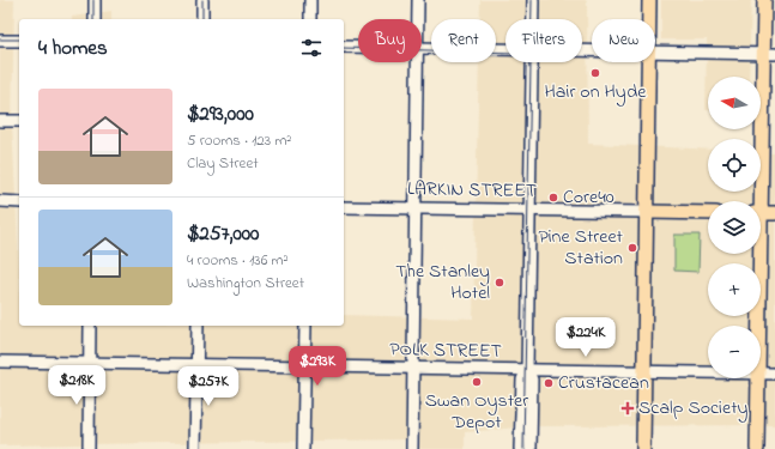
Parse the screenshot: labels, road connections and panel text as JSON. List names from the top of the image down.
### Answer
{
  "streets": {
    "main road": ["LARKIN STREET"],
    "street": ["POLK STREET"]
  },
  "places": {
    "other": [
      "Hair on Hyde",
      "Core40",
      "Pine Street Station",
      "The Stanley Hotel",
      "Swan Oyster Depot",
      "Crustacean"
    ],
    "health": ["Scalp Society"]
  },
  "north": "left",
  "page": {
    "chip": [
      "Buy",
      "Rent",
      "Filters",
      "New"
    ],
    "heading": "4 homes",
    "map_buttons": ["+", "−"],
    "list": [
      {
        "name": "$293,000",
        "note": "5 rooms · 123 m² · Clay Street"
      },
      {
        "name": "$257,000",
        "note": "4 rooms · 136 m² · Washington Street"
      }
    ],
    "price": [
      "$224K",
      "$293K",
      "$218K",
      "$257K"
    ]
  }
}
